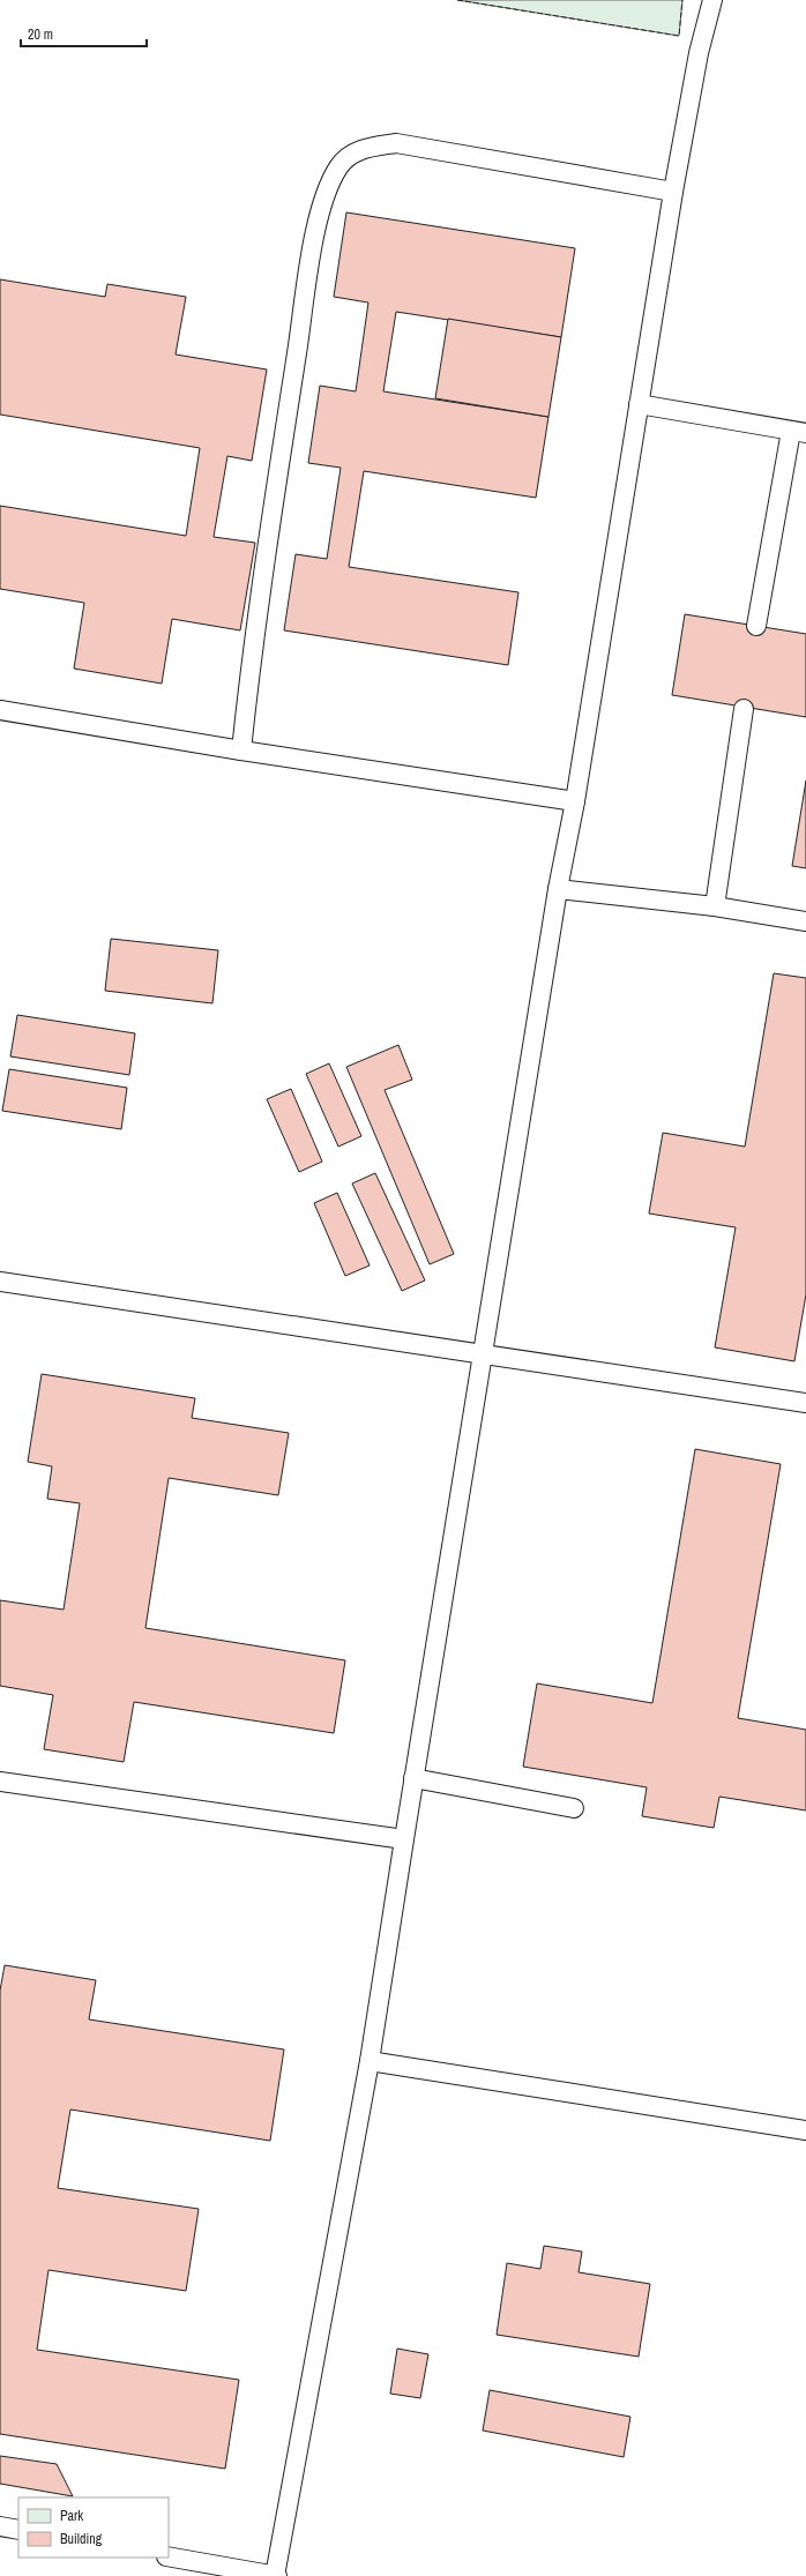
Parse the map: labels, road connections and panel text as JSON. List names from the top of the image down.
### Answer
{
  "legend": ["Park", "Building"],
  "scale_bar": "20 m"
}
